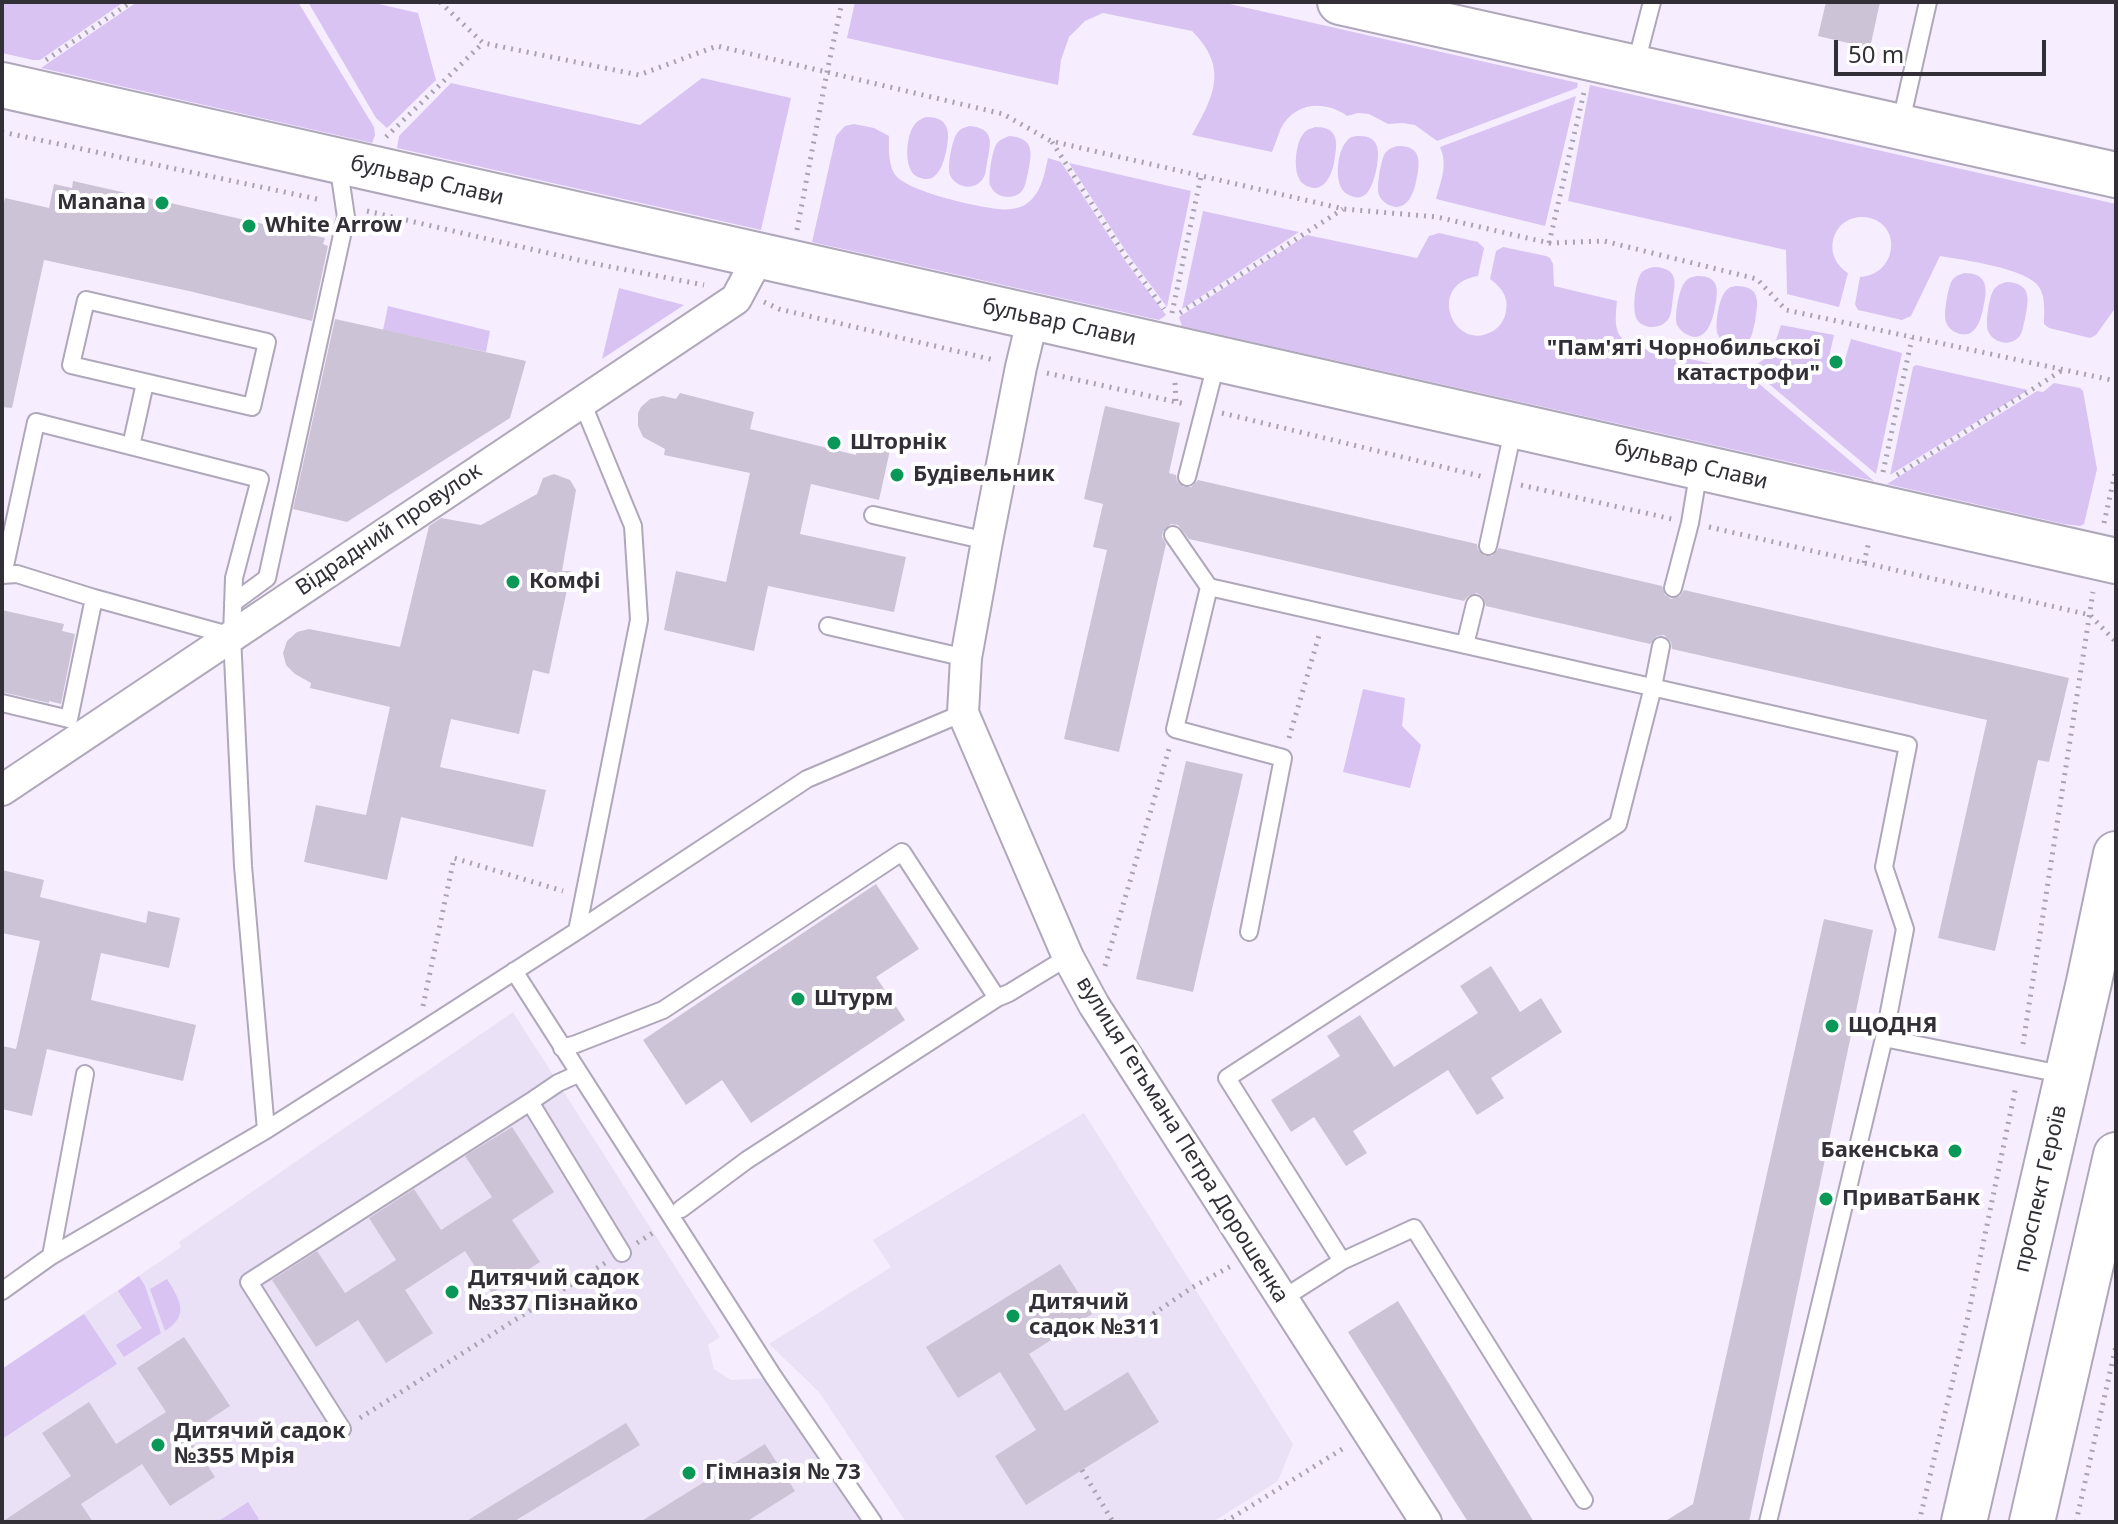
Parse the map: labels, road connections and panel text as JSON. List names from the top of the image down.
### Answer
{
  "streets": {
    "main road": ["бульвар Слави", "проспект Героїв"],
    "street": ["Відрадний провулок", "вулиця Гетьмана Петра Дорошенка"]
  },
  "crossings": [
    ["бульвар Слави", "Відрадний провулок"],
    ["бульвар Слави", "вулиця Гетьмана Петра Дорошенка"]
  ],
  "places": [
    "Manana",
    "White Arrow",
    "\"Пам'яті Чорнобильскої катастрофи\"",
    "Шторнік",
    "Будівельник",
    "Комфі",
    "Штурм",
    "ЩОДНЯ",
    "Бакенська",
    "ПриватБанк",
    "Дитячий садок №337 Пізнайко",
    "Дитячий садок №311",
    "Дитячий садок №355 Мрія",
    "Гімназія № 73"
  ],
  "scale_bar": "50 m"
}
